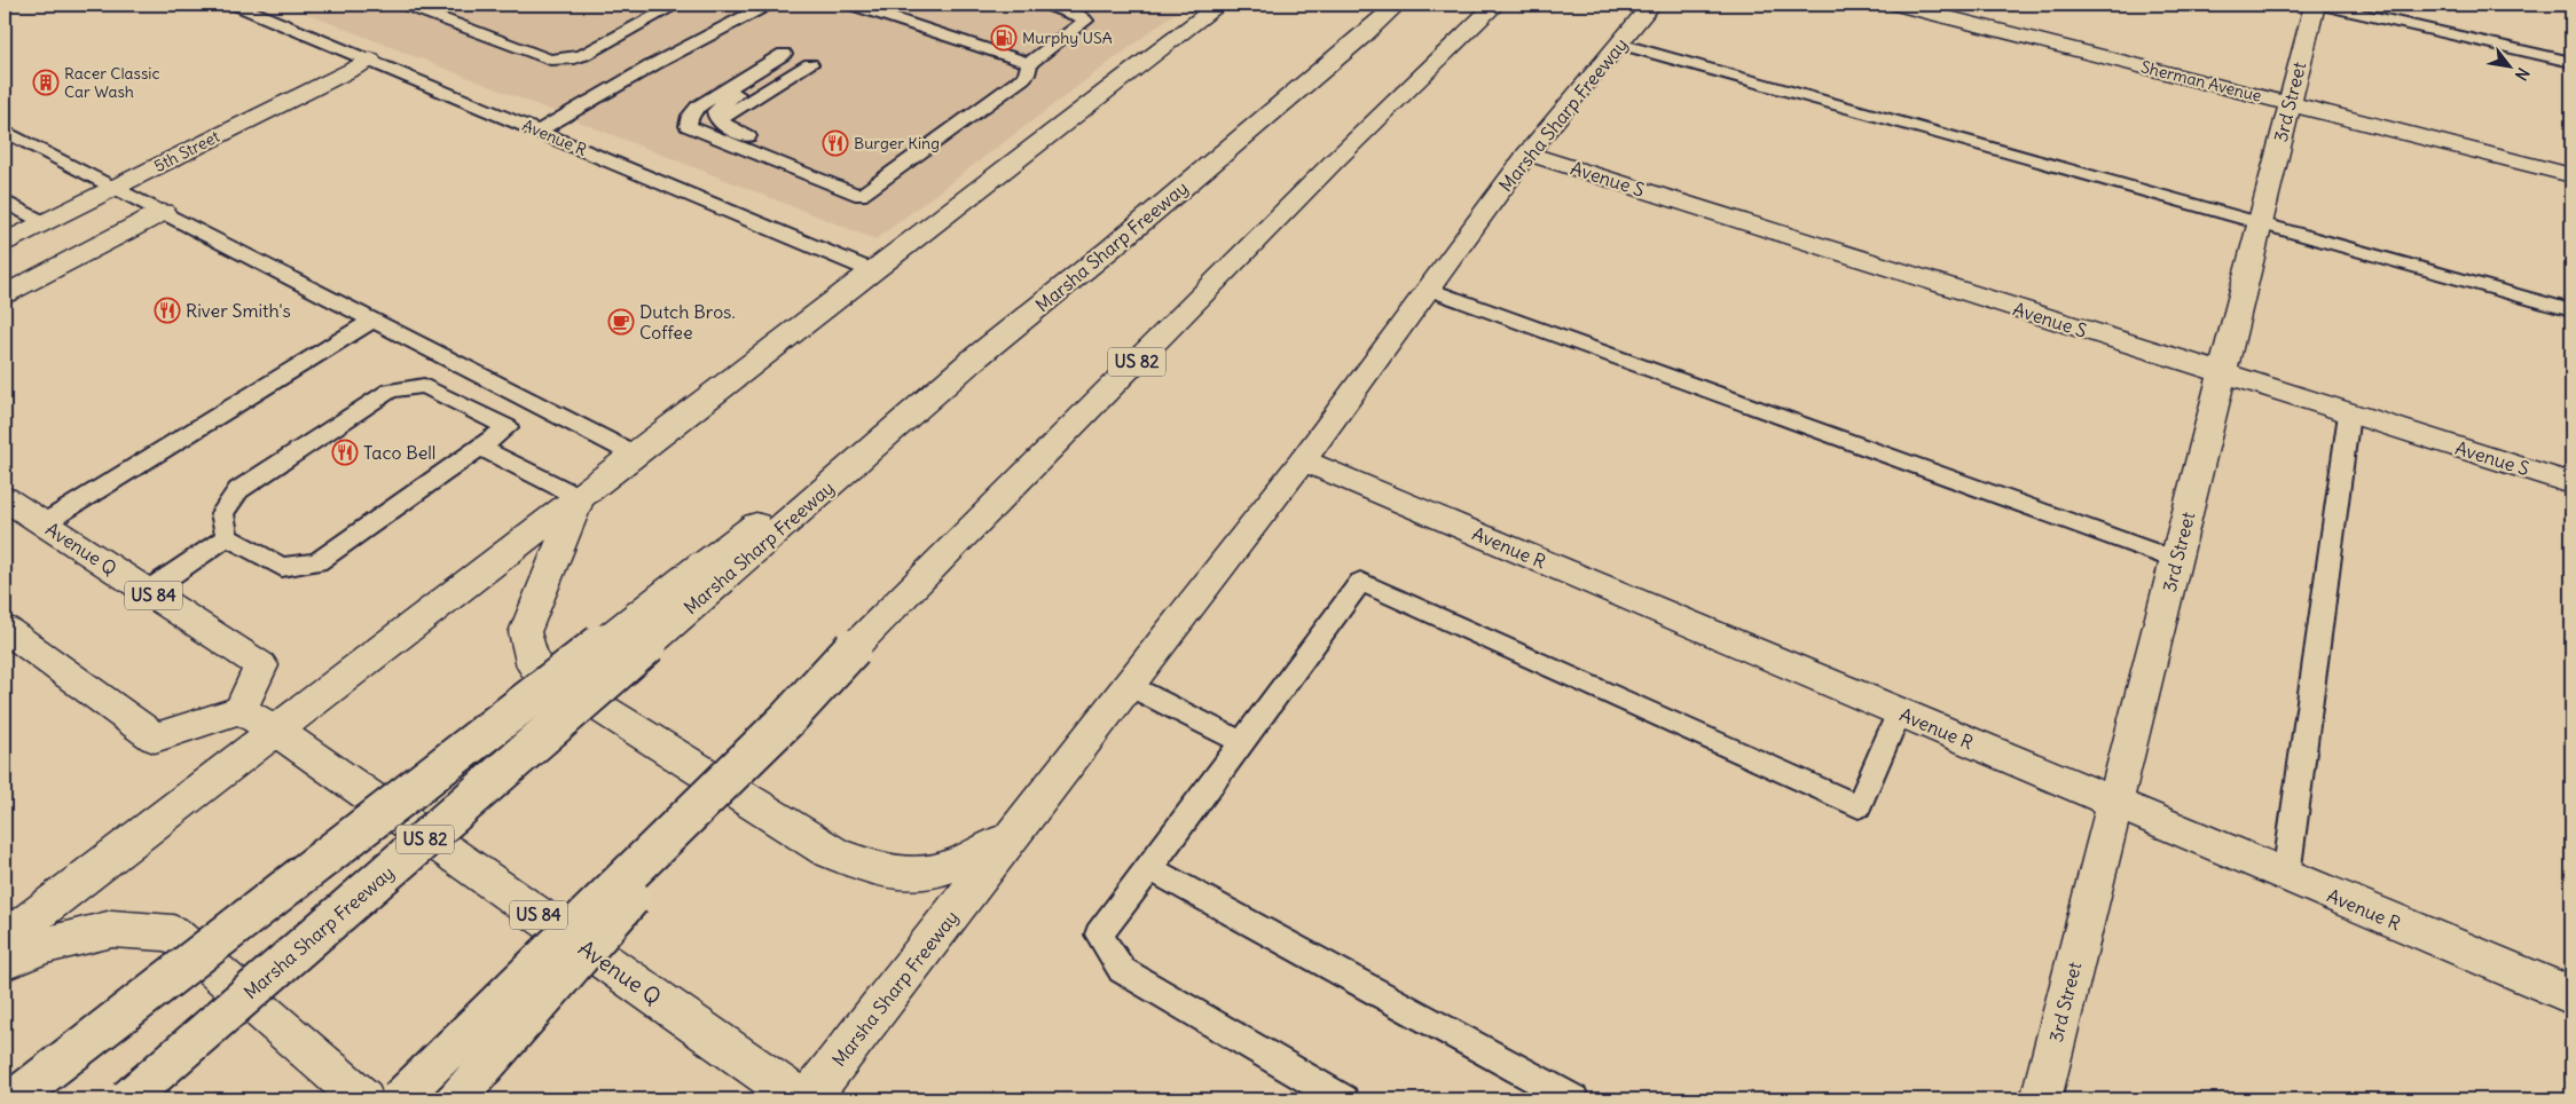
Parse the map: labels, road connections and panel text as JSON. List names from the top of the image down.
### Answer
{
  "streets": {
    "main road": [
      "Sherman Avenue",
      "3rd Street",
      "Marsha Sharp Freeway",
      "Avenue R",
      "5th Street",
      "Avenue S",
      "US 82",
      "Avenue Q",
      "US 84"
    ]
  },
  "crossings": [
    ["Sherman Avenue", "3rd Street"],
    ["3rd Street", "Avenue R"],
    ["3rd Street", "Avenue S"],
    ["Marsha Sharp Freeway", "Avenue R"],
    ["Marsha Sharp Freeway", "Avenue S"],
    ["Avenue R", "5th Street"]
  ],
  "places": {
    "fuel station": ["Murphy USA"],
    "building": ["Racer Classic Car Wash"],
    "restaurant": ["Burger King", "River Smith's", "Taco Bell"],
    "cafe": ["Dutch Bros. Coffee"]
  },
  "north": "bottom right"
}
